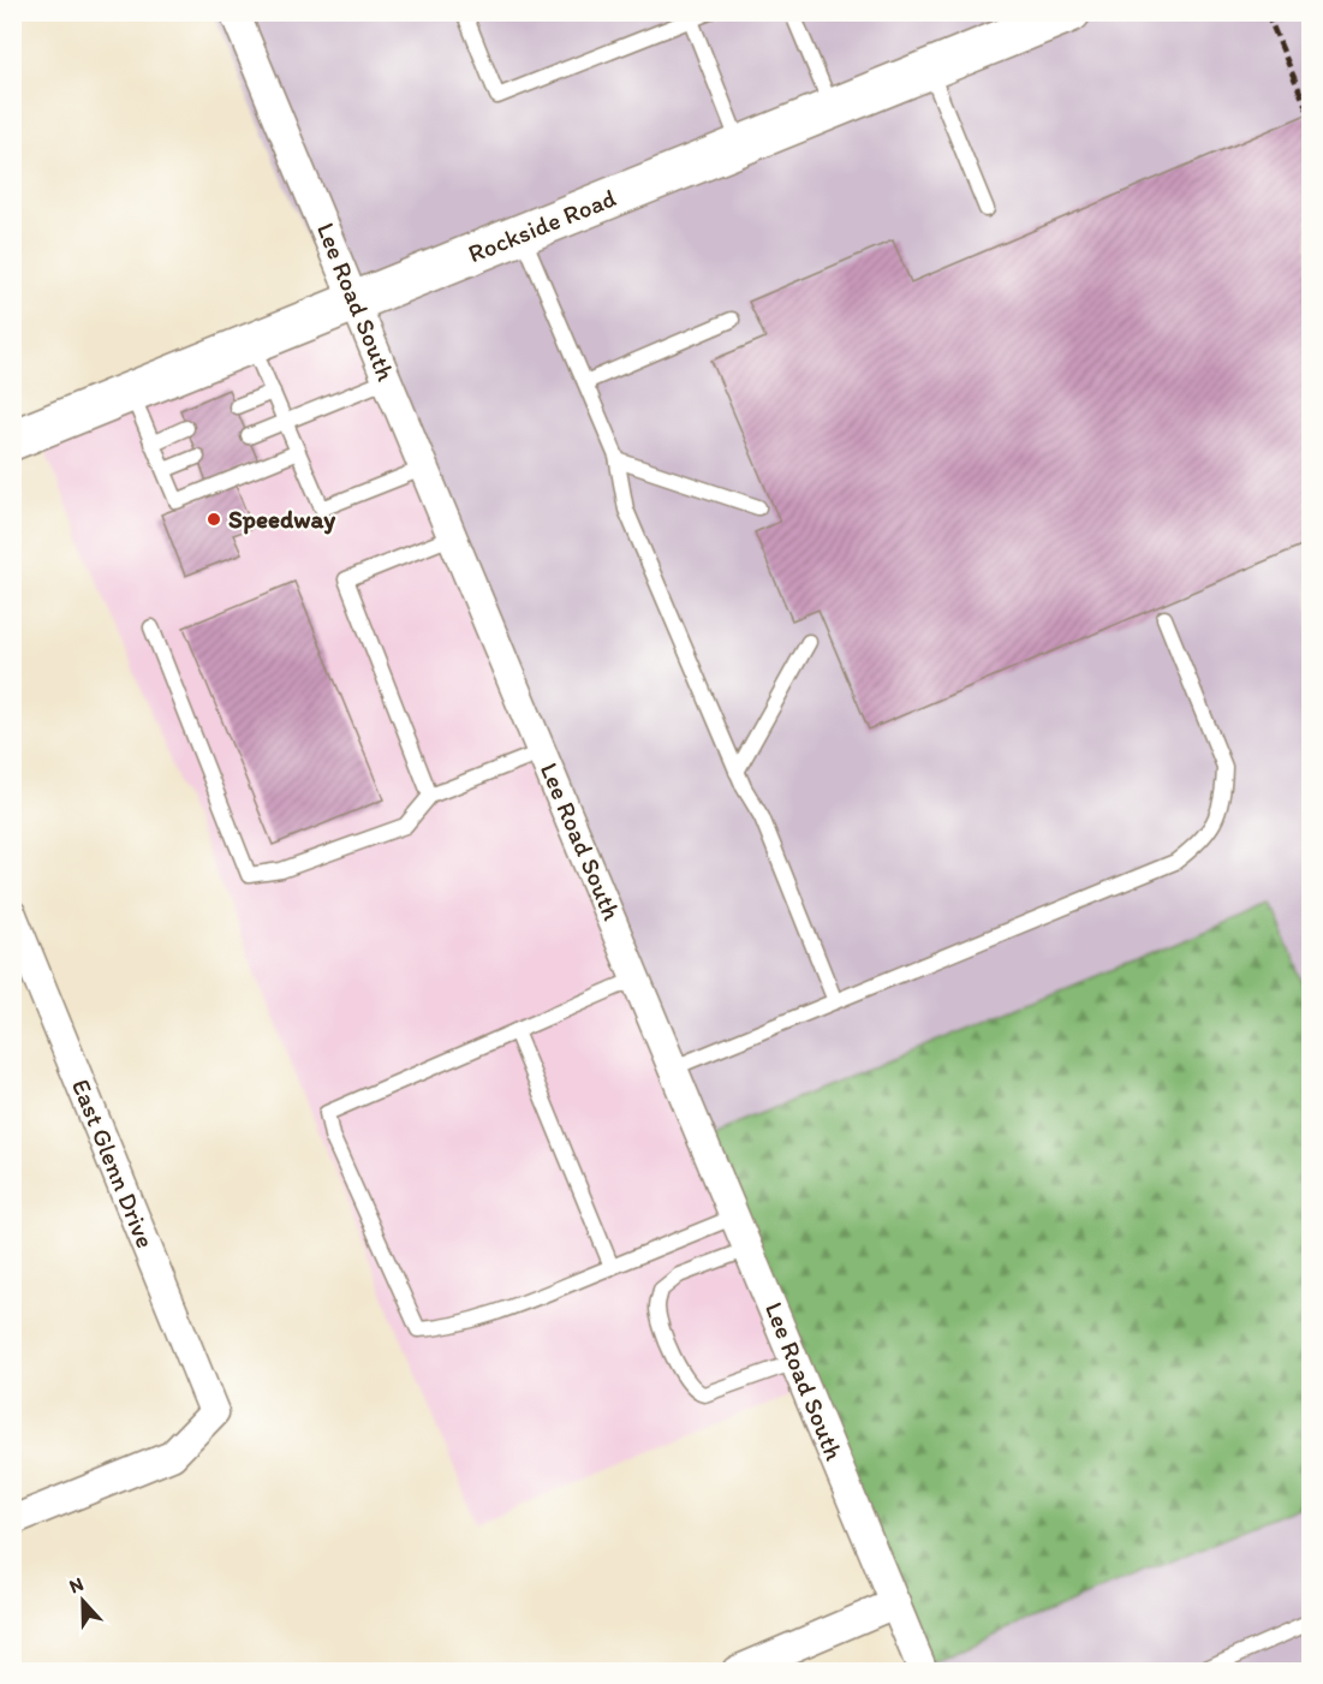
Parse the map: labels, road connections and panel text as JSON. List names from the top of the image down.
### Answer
{
  "streets": {
    "main road": ["Rockside Road"],
    "street": ["Lee Road South", "East Glenn Drive"]
  },
  "crossings": [
    ["Rockside Road", "Lee Road South"]
  ],
  "places": ["Speedway"],
  "north": "top"
}
